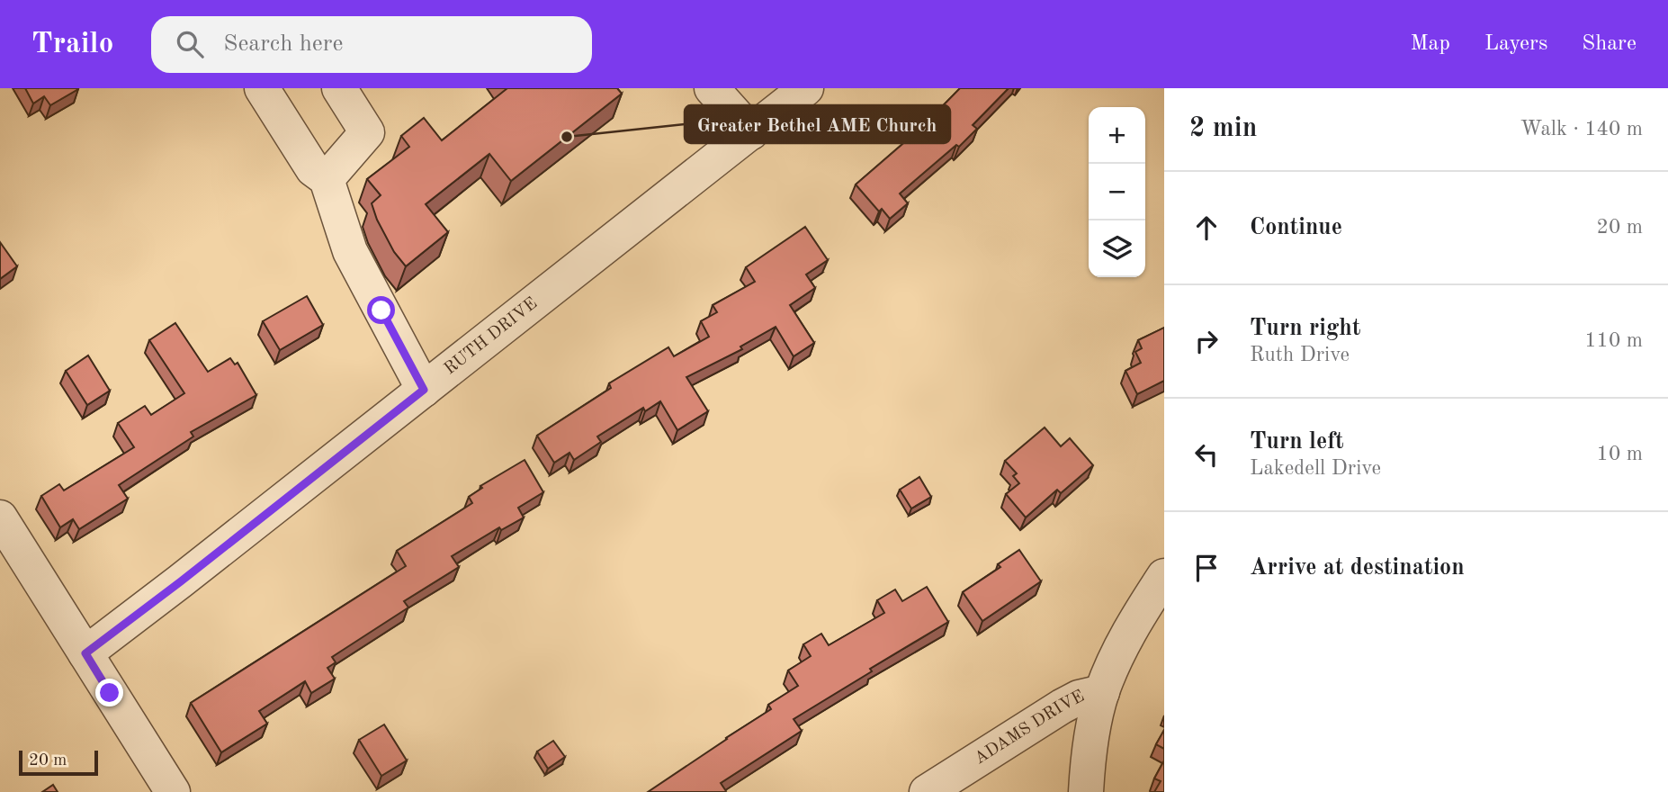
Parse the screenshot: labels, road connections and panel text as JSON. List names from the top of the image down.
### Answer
{
  "streets": {
    "street": ["RUTH DRIVE", "ADAMS DRIVE"]
  },
  "places": ["Greater Bethel AME Church"],
  "scale_bar": "20 m",
  "page": {
    "header": "Trailo",
    "search": "Search here",
    "nav": ["Map", "Layers", "Share"],
    "heading": ["2 min", "Walk · 140 m"],
    "map_buttons": ["+", "−"],
    "list": [
      ["Continue", "20 m"],
      ["Turn right", "Ruth Drive", "110 m"],
      ["Turn left", "Lakedell Drive", "10 m"],
      "Arrive at destination"
    ],
    "scale": "20 m"
  }
}
